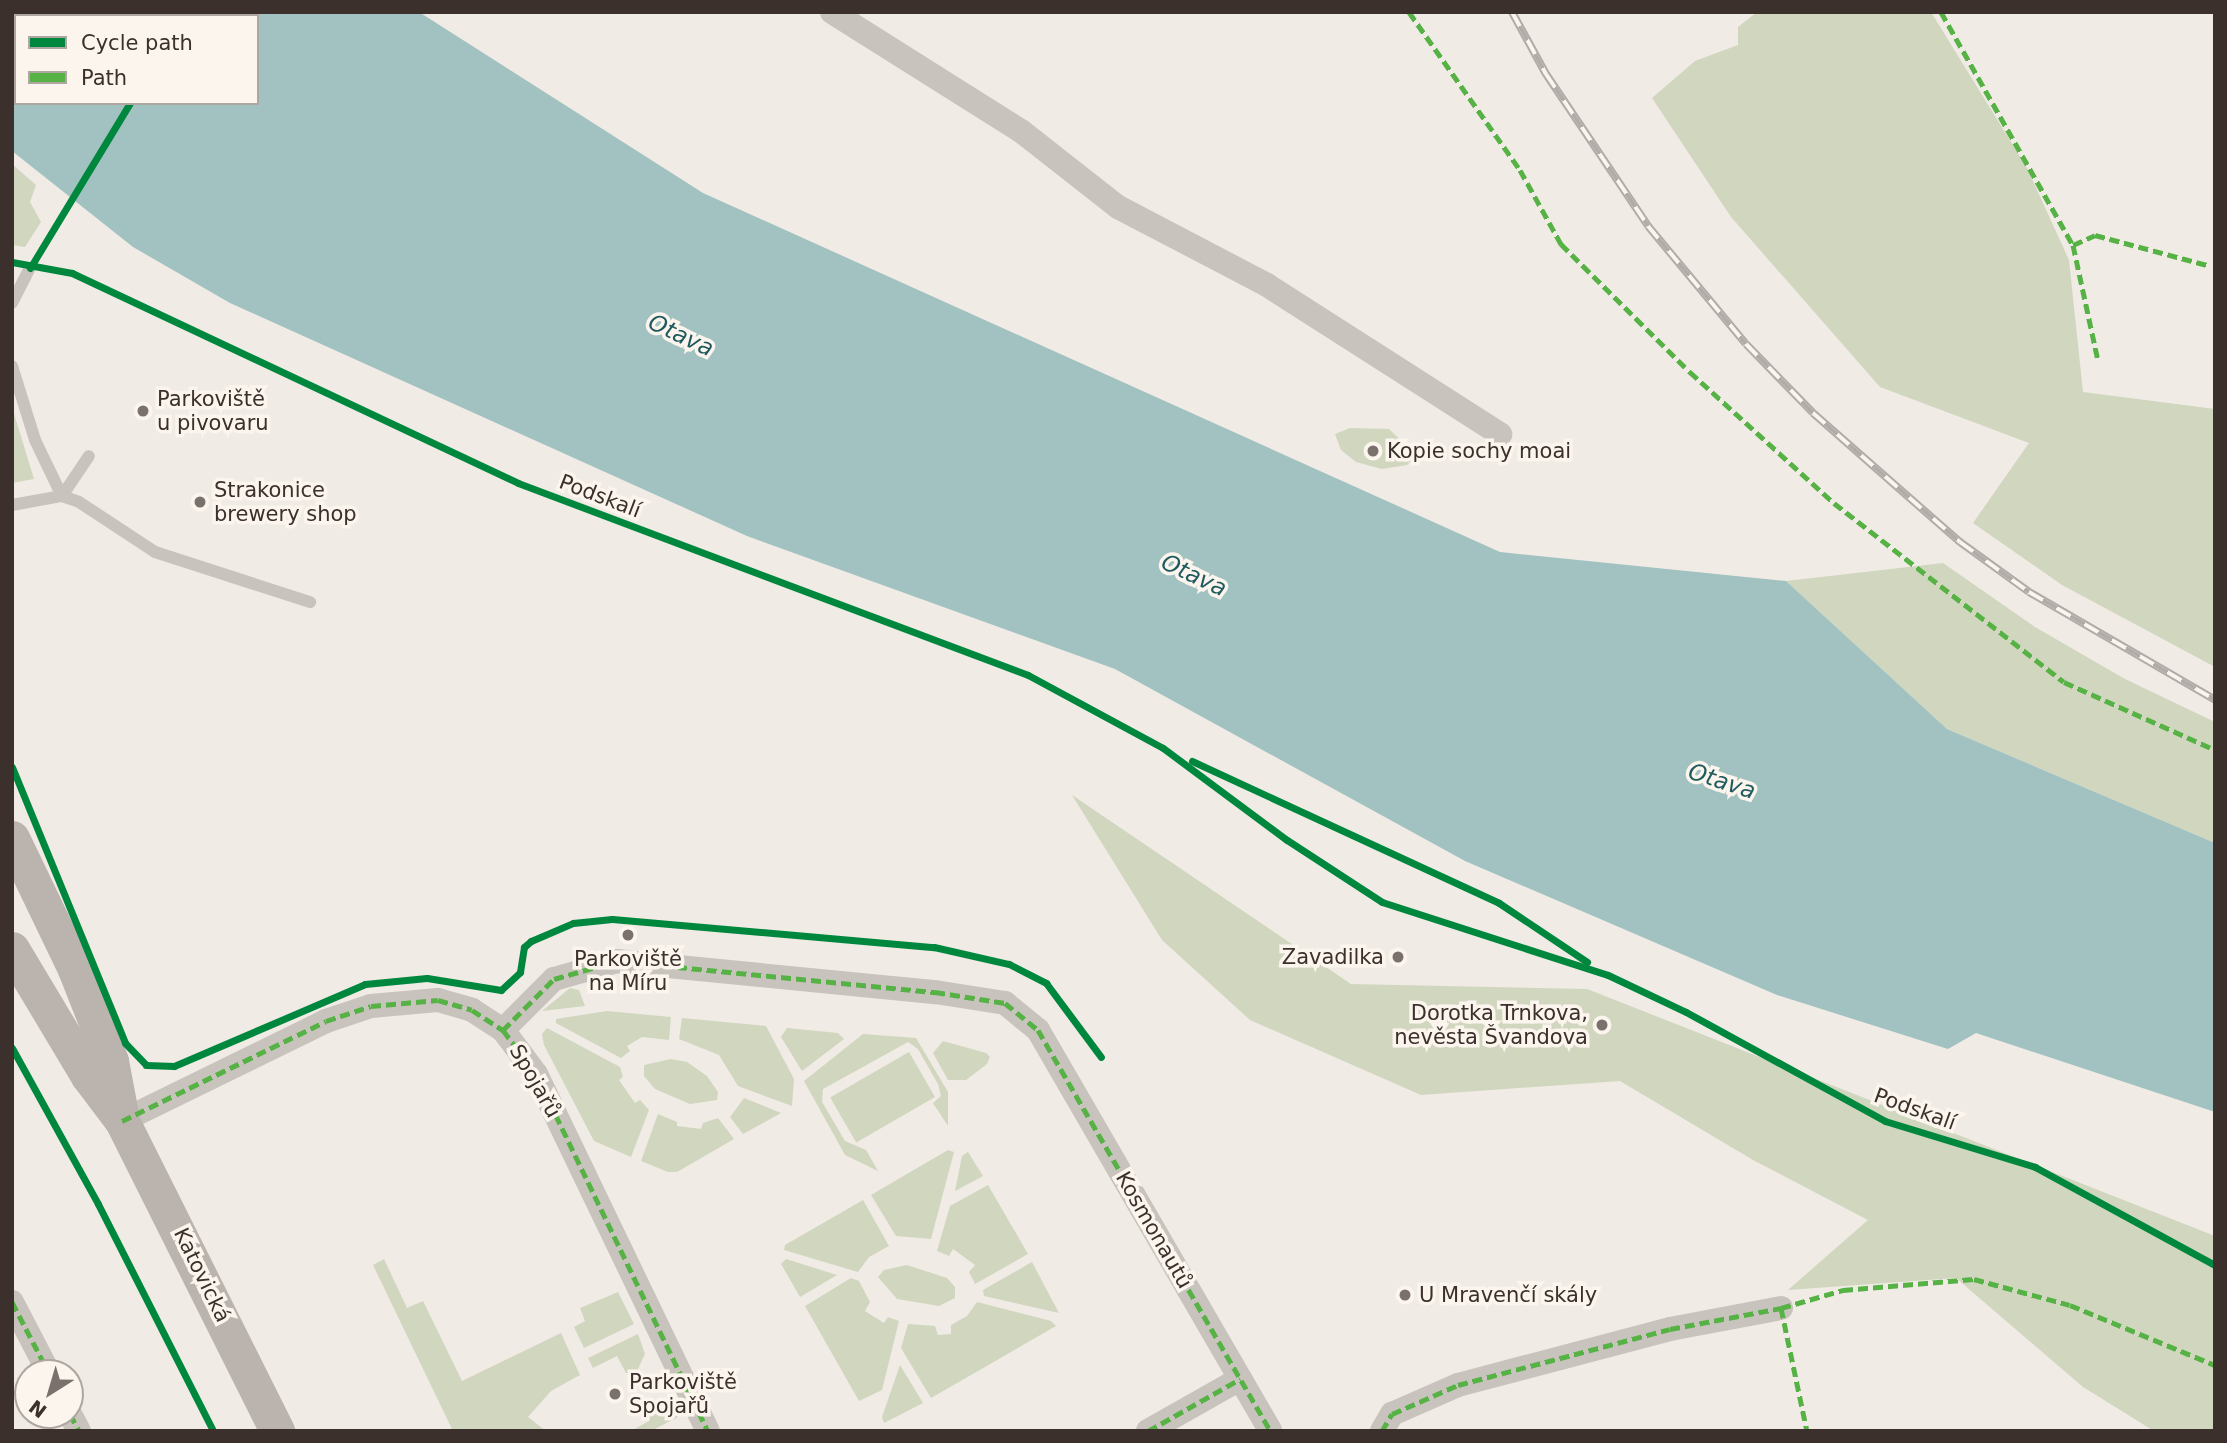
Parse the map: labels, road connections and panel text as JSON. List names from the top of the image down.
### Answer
{
  "streets": {
    "main road": ["Katovická"],
    "street": ["Spojařů", "Kosmonautů"],
    "cycle path": ["Podskalí"]
  },
  "crossings": [
    ["Spojařů", "Kosmonautů"],
    ["Spojařů", "Katovická"]
  ],
  "water": ["Otava"],
  "places": [
    "Parkoviště u pivovaru",
    "Kopie sochy moai",
    "Strakonice brewery shop",
    "Parkoviště na Míru",
    "Zavadilka",
    "Dorotka Trnkova, nevěsta Švandova",
    "U Mravenčí skály",
    "Parkoviště Spojařů"
  ],
  "legend": ["Cycle path", "Path"],
  "north": "bottom left"
}
